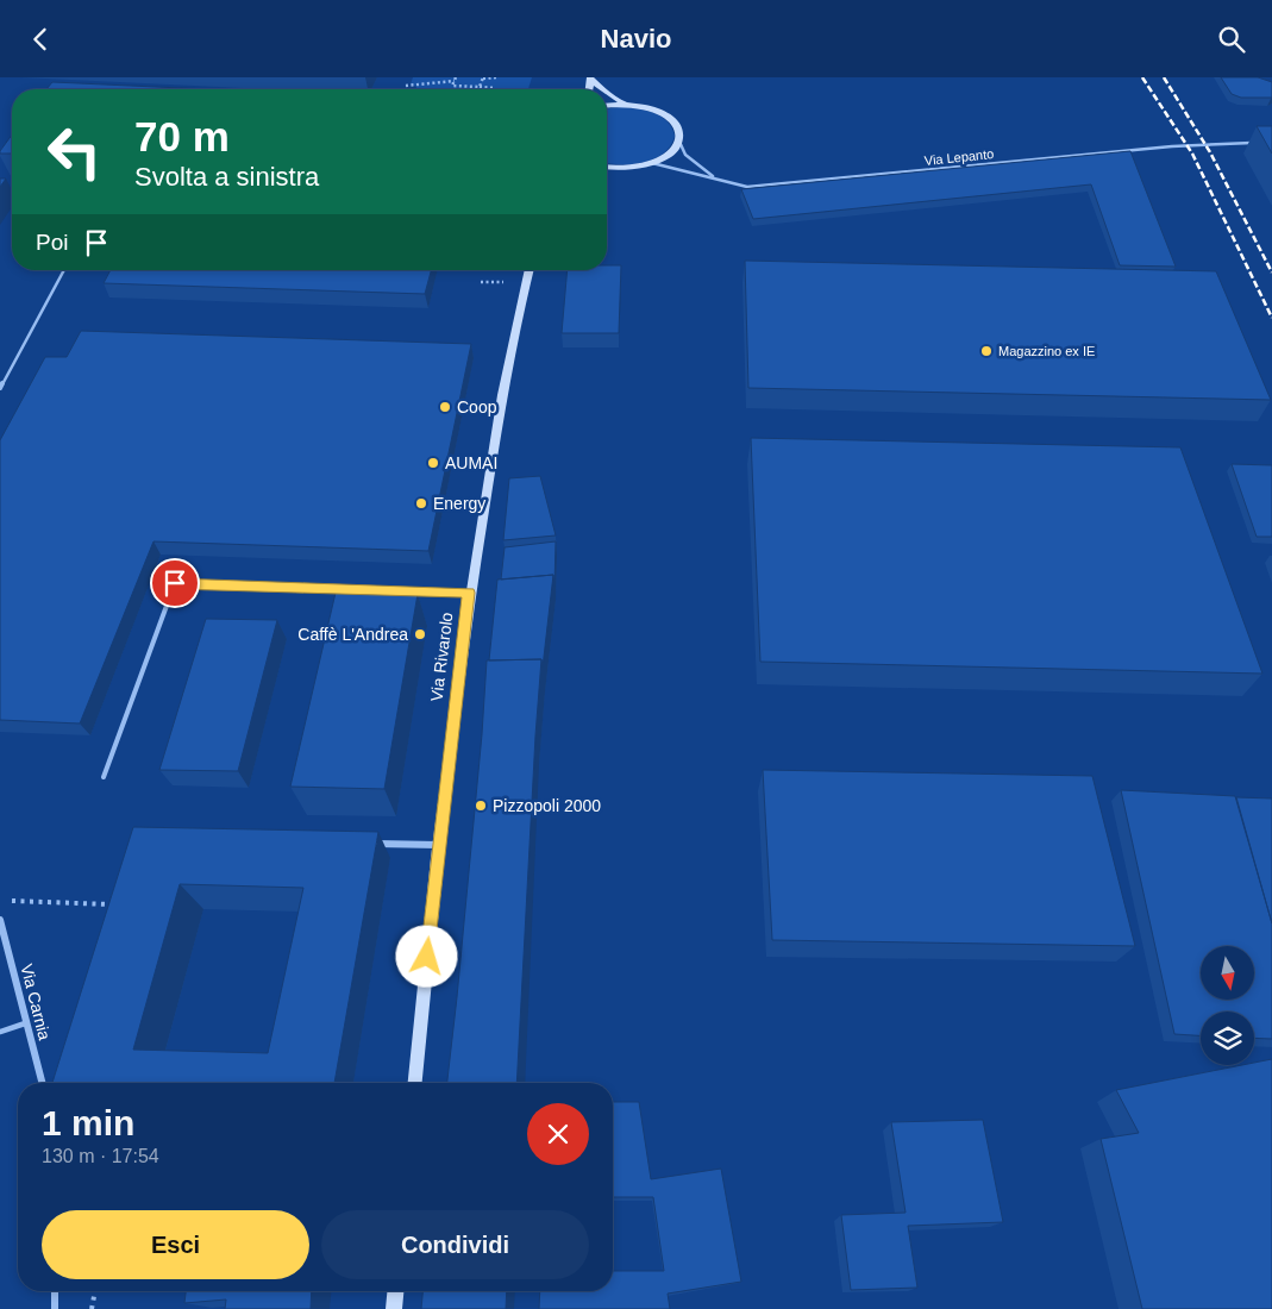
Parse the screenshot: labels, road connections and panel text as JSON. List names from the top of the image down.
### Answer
{
  "streets": {
    "main road": ["Via Rivarolo"],
    "street": ["Via Carnia"],
    "lane": ["Via Lepanto"]
  },
  "places": [
    "Magazzino ex IE",
    "Coop",
    "AUMAI",
    "Energy",
    "Caffè L'Andrea",
    "Pizzopoli 2000"
  ],
  "north": "bottom",
  "page": {
    "header": "Navio",
    "turn": ["70 m", "Svolta a sinistra"],
    "then": "Poi",
    "heading": ["1 min", "130 m · 17:54"],
    "buttons": ["Esci", "Condividi"]
  }
}
